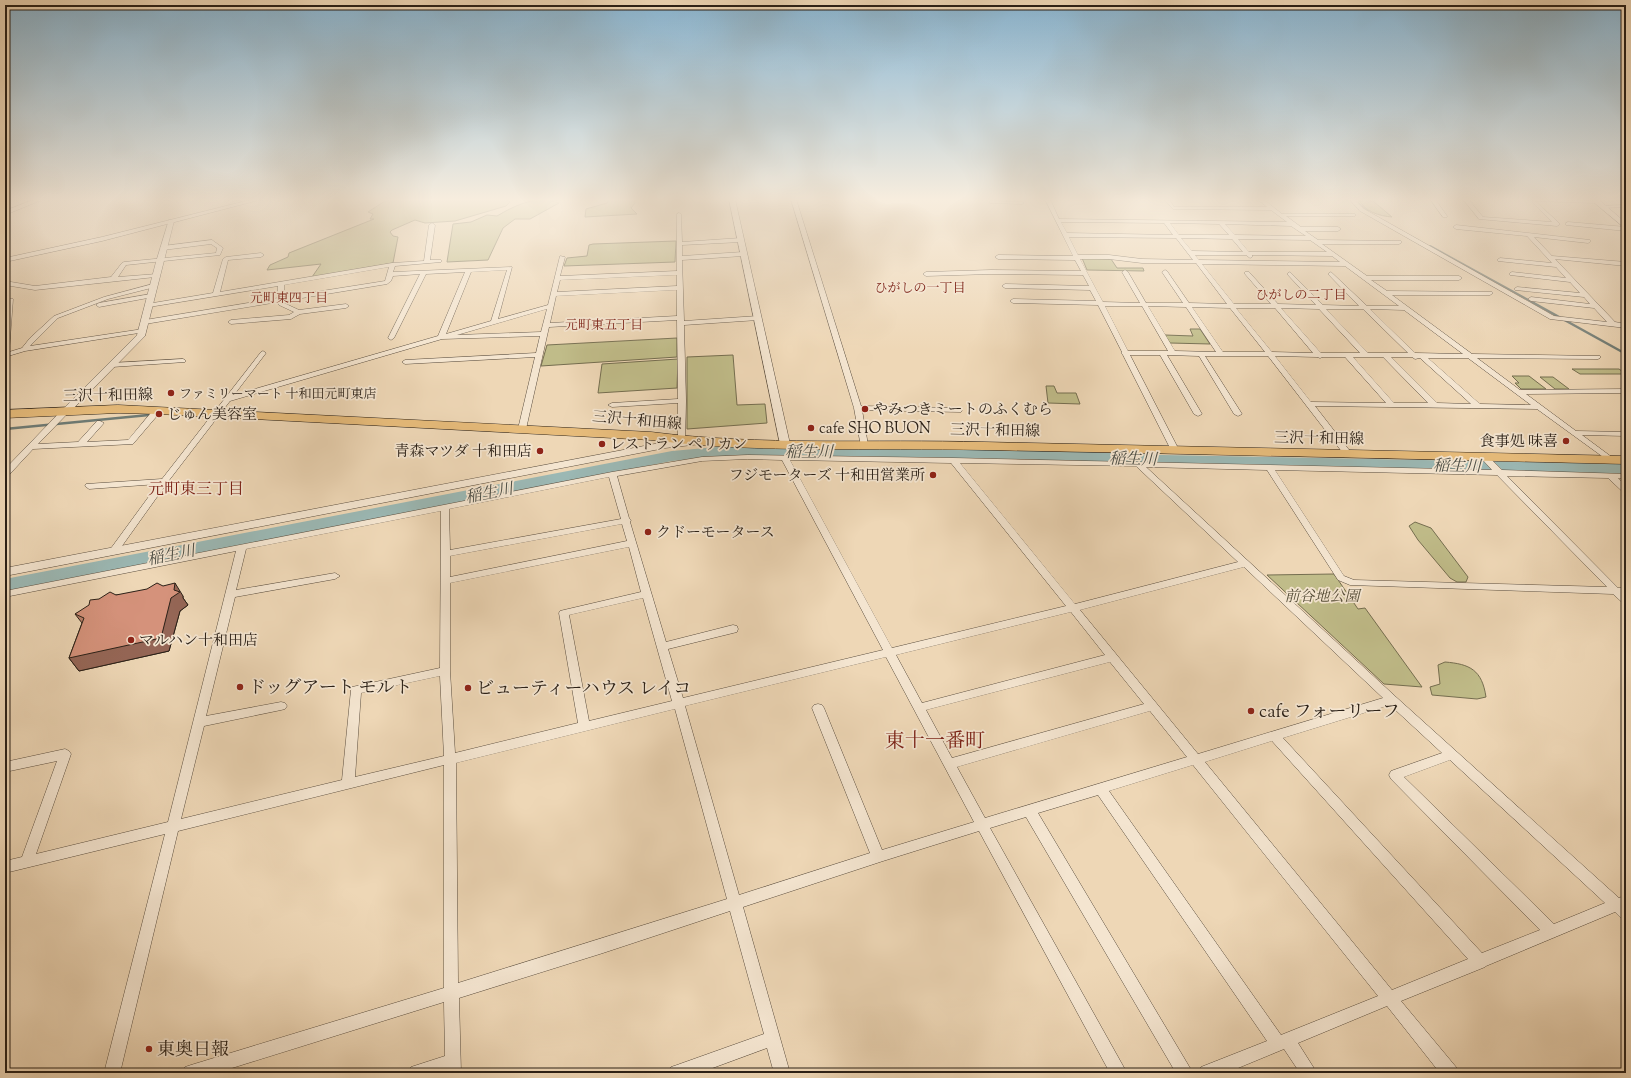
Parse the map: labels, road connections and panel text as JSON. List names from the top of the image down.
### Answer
{
  "streets": {
    "main road": ["三沢十和田線"]
  },
  "districts": [
    "ひがしの一丁目",
    "ひがしの二丁目",
    "元町東四丁目",
    "元町東五丁目",
    "元町東三丁目",
    "東十一番町"
  ],
  "water": ["稲生川"],
  "parks": ["前谷地公園"],
  "places": [
    "ファミリーマート 十和田元町東店",
    "やみつきミートのふくむら",
    "じゅん美容室",
    "cafe SHO BUON",
    "食事処 味喜",
    "レストラン ペリカン",
    "青森マツダ 十和田店",
    "フジモーターズ 十和田営業所",
    "クドーモータース",
    "マルハン十和田店",
    "ドッグアート モルト",
    "ビューティーハウス レイコ",
    "cafe フォーリーフ",
    "東奥日報"
  ]
}
